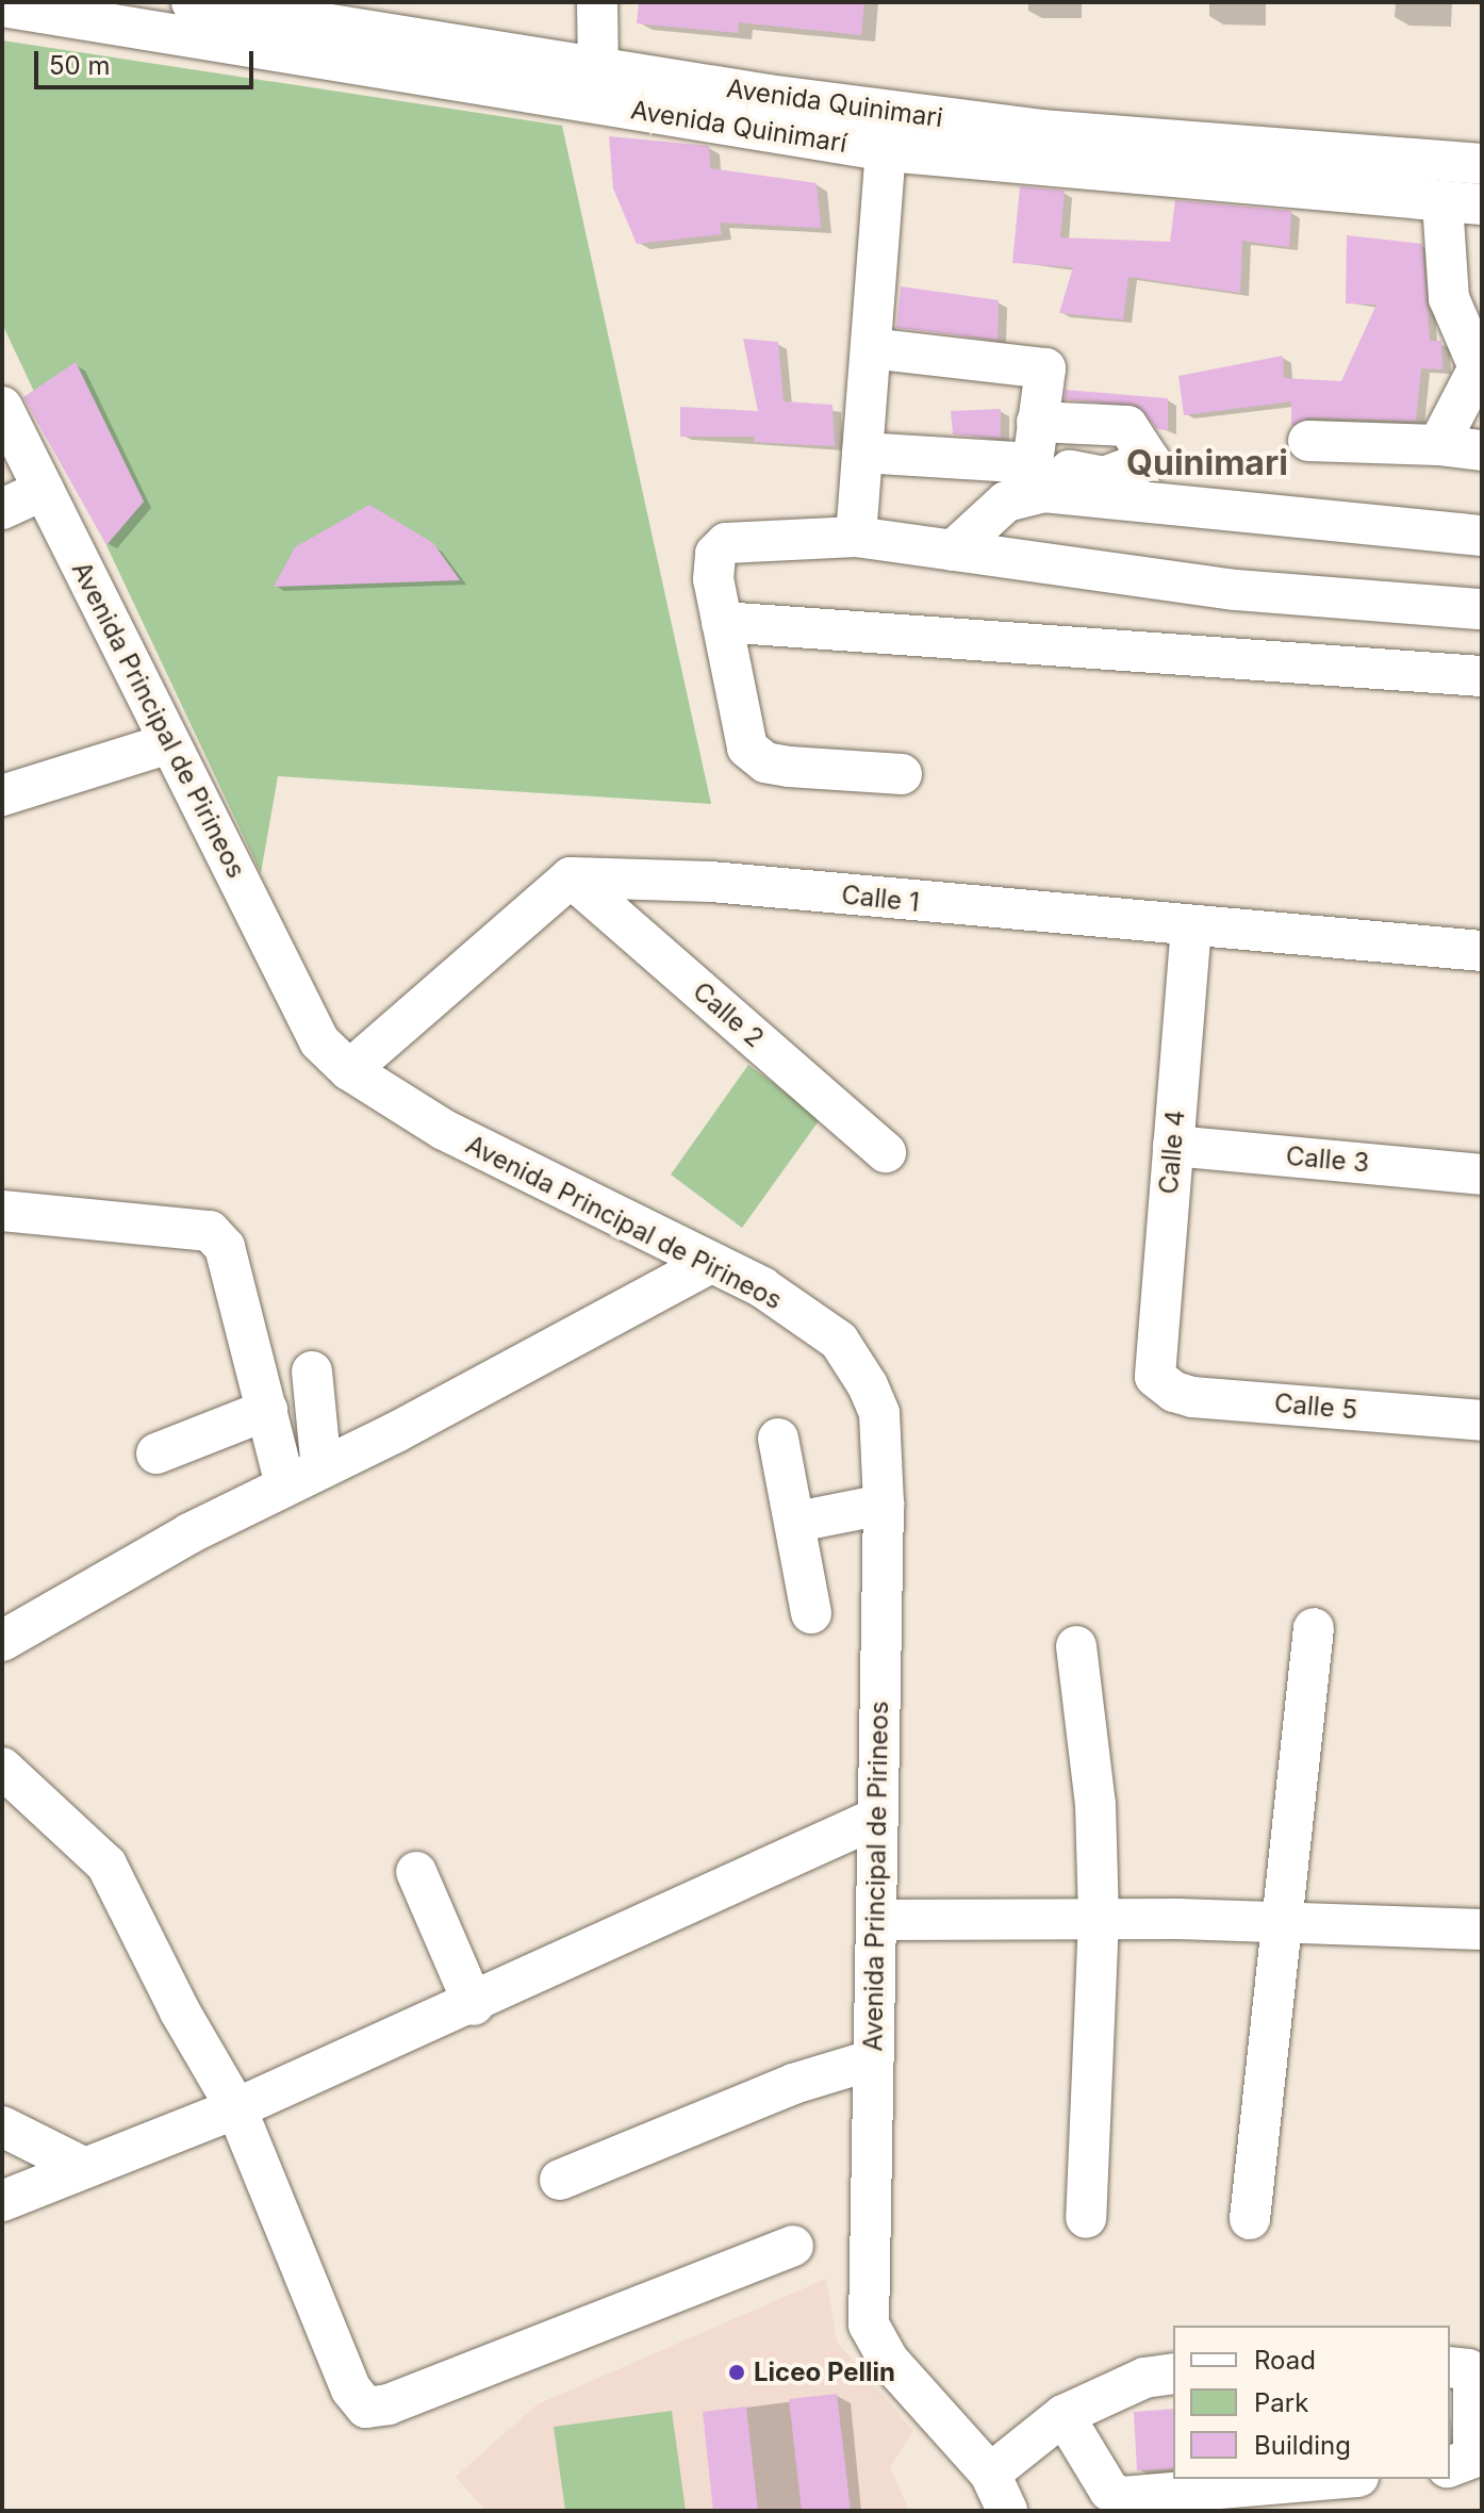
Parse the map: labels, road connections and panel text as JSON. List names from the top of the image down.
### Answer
{
  "streets": {
    "street": [
      "Avenida Quinimari",
      "Avenida Quinimarí",
      "Avenida Principal de Pirineos",
      "Calle 1",
      "Calle 2",
      "Calle 4",
      "Calle 3",
      "Calle 5"
    ]
  },
  "crossings": [
    ["Calle 1", "Calle 2"],
    ["Calle 1", "Calle 4"],
    ["Calle 4", "Calle 3"],
    ["Calle 4", "Calle 5"]
  ],
  "districts": ["Quinimari"],
  "places": ["Liceo Pellin"],
  "legend": ["Road", "Park", "Building"],
  "scale_bar": "50 m"
}
